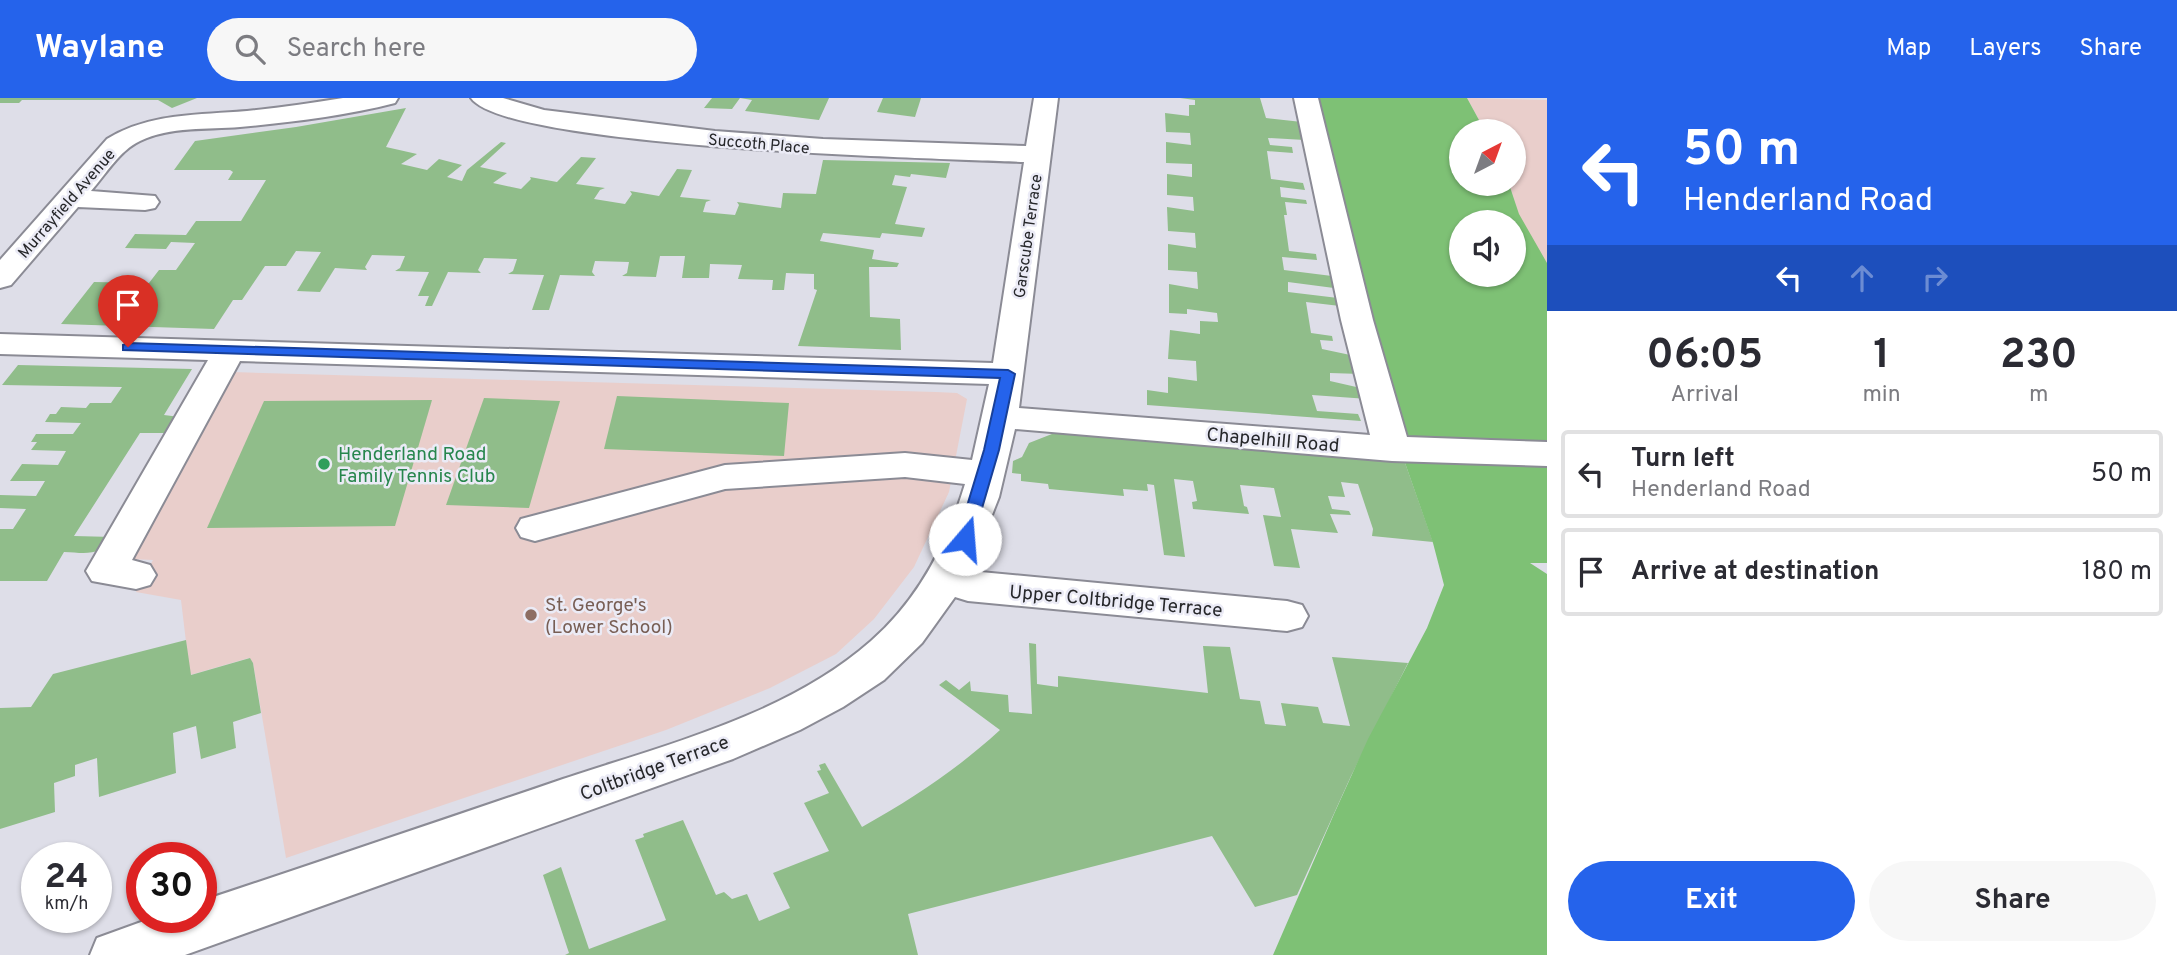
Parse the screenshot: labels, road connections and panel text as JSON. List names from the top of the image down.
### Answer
{
  "streets": {
    "street": [
      "Succoth Place",
      "Murrayfield Avenue",
      "Garscube Terrace",
      "Chapelhill Road",
      "Upper Coltbridge Terrace",
      "Coltbridge Terrace"
    ]
  },
  "crossings": [
    ["Succoth Place", "Garscube Terrace"],
    ["Garscube Terrace", "Coltbridge Terrace"],
    ["Chapelhill Road", "Coltbridge Terrace"],
    ["Upper Coltbridge Terrace", "Coltbridge Terrace"]
  ],
  "places": ["Henderland Road Family Tennis Club", "St. George's (Lower School)"],
  "north": "top right",
  "page": {
    "header": "Waylane",
    "search": "Search here",
    "nav": ["Map", "Layers", "Share"],
    "turn": ["50 m", "Henderland Road"],
    "eta": [
      "06:05",
      "Arrival",
      "1",
      "min",
      "230",
      "m"
    ],
    "list": [
      {
        "name": "Turn left",
        "note": "Henderland Road",
        "value": "50 m"
      },
      {
        "name": "Arrive at destination",
        "value": "180 m"
      }
    ],
    "speed": "24 km/h",
    "limit": "30",
    "buttons": ["Exit", "Share"]
  }
}
